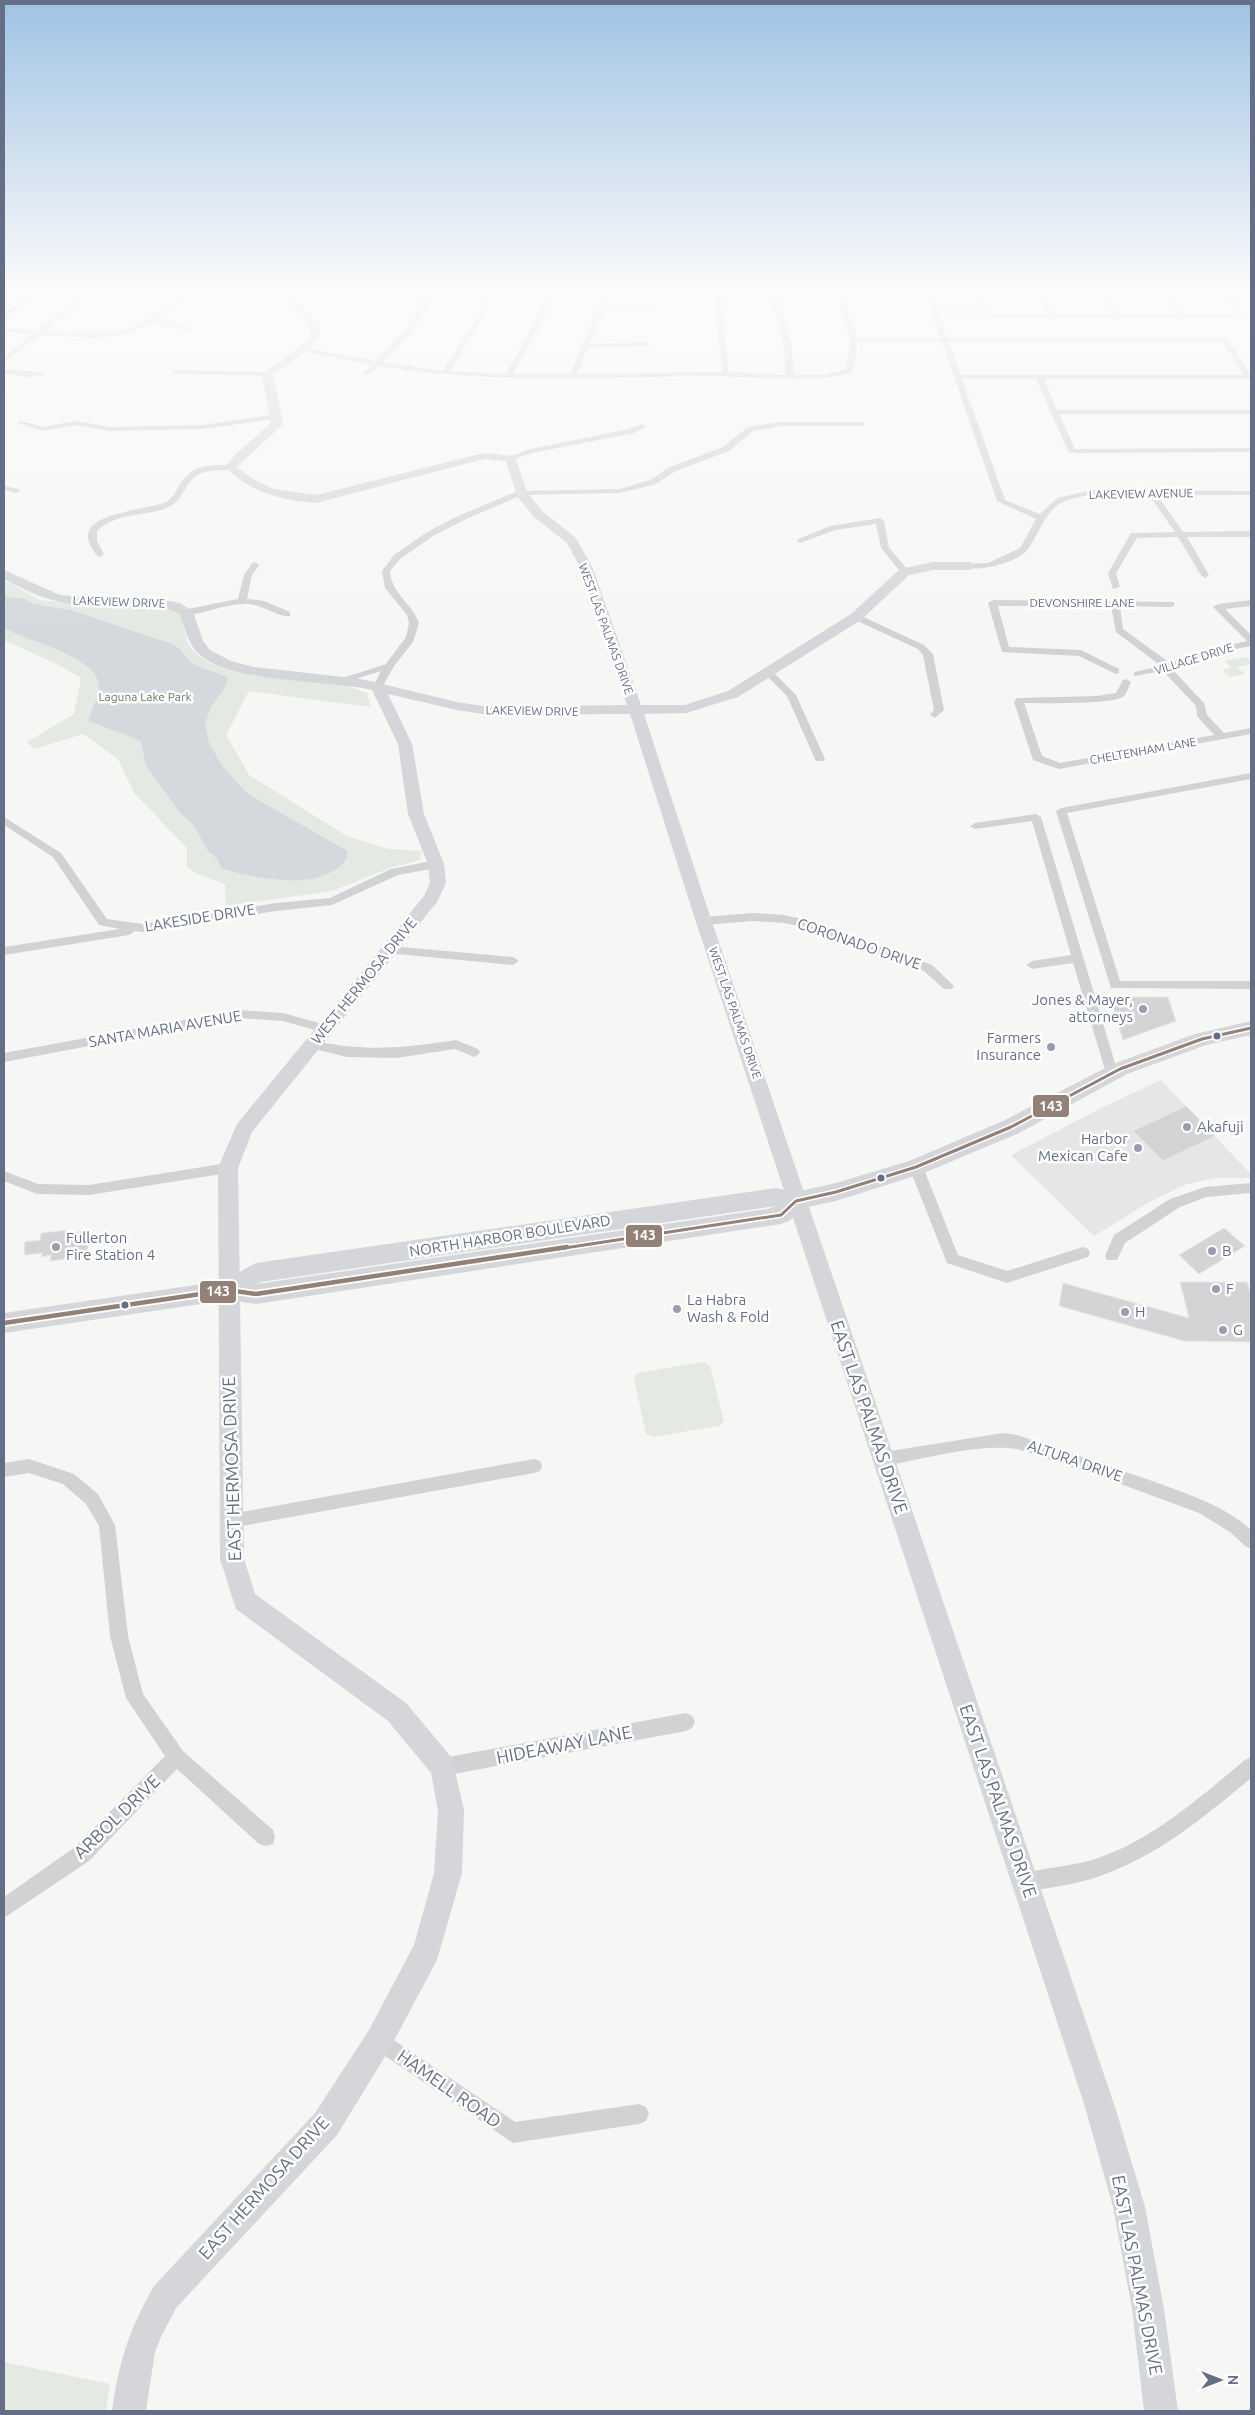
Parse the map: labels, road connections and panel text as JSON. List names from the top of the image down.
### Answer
{
  "streets": {
    "main road": ["NORTH HARBOR BOULEVARD"],
    "street": [
      "LAKEVIEW AVENUE",
      "LAKEVIEW DRIVE",
      "DEVONSHIRE LANE",
      "WEST LAS PALMAS DRIVE",
      "VILLAGE DRIVE",
      "CHELTENHAM LANE",
      "LAKESIDE DRIVE",
      "CORONADO DRIVE",
      "WEST HERMOSA DRIVE",
      "SANTA MARIA AVENUE",
      "EAST LAS PALMAS DRIVE",
      "ALTURA DRIVE",
      "EAST HERMOSA DRIVE",
      "HIDEAWAY LANE",
      "ARBOL DRIVE",
      "HAMELL ROAD"
    ]
  },
  "crossings": [
    ["LAKEVIEW DRIVE", "WEST LAS PALMAS DRIVE"],
    ["LAKEVIEW DRIVE", "WEST HERMOSA DRIVE"],
    ["WEST LAS PALMAS DRIVE", "CORONADO DRIVE"],
    ["WEST LAS PALMAS DRIVE", "NORTH HARBOR BOULEVARD"],
    ["WEST LAS PALMAS DRIVE", "EAST LAS PALMAS DRIVE"],
    ["LAKESIDE DRIVE", "WEST HERMOSA DRIVE"],
    ["WEST HERMOSA DRIVE", "SANTA MARIA AVENUE"],
    ["WEST HERMOSA DRIVE", "NORTH HARBOR BOULEVARD"],
    ["WEST HERMOSA DRIVE", "EAST HERMOSA DRIVE"],
    ["NORTH HARBOR BOULEVARD", "EAST LAS PALMAS DRIVE"],
    ["NORTH HARBOR BOULEVARD", "EAST HERMOSA DRIVE"],
    ["EAST LAS PALMAS DRIVE", "ALTURA DRIVE"],
    ["EAST HERMOSA DRIVE", "HIDEAWAY LANE"],
    ["EAST HERMOSA DRIVE", "HAMELL ROAD"]
  ],
  "parks": ["Laguna Lake Park"],
  "places": [
    "Jones & Mayer, attorneys",
    "Farmers Insurance",
    "Akafuji",
    "Harbor Mexican Cafe",
    "Fullerton Fire Station 4",
    "B",
    "F",
    "La Habra Wash & Fold",
    "H",
    "G"
  ],
  "lines": ["transit line 143"],
  "north": "right"
}
